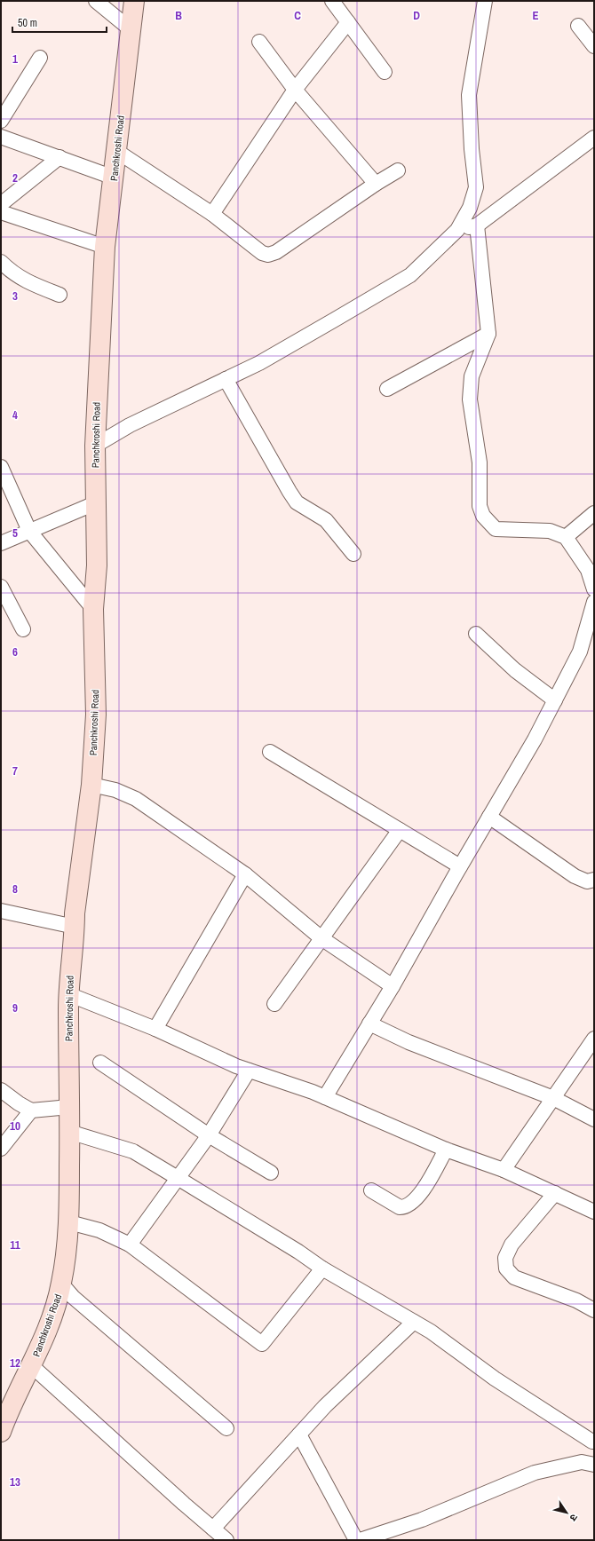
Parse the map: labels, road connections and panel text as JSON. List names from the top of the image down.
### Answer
{
  "streets": {
    "street": ["Panchkroshi Road"]
  },
  "scale_bar": "50 m",
  "north": "bottom right",
  "grid": {
    "columns": [
      "B",
      "C",
      "D",
      "E"
    ],
    "rows": [
      "1",
      "2",
      "3",
      "4",
      "5",
      "6",
      "7",
      "8",
      "9",
      "10",
      "11",
      "12",
      "13"
    ]
  }
}
